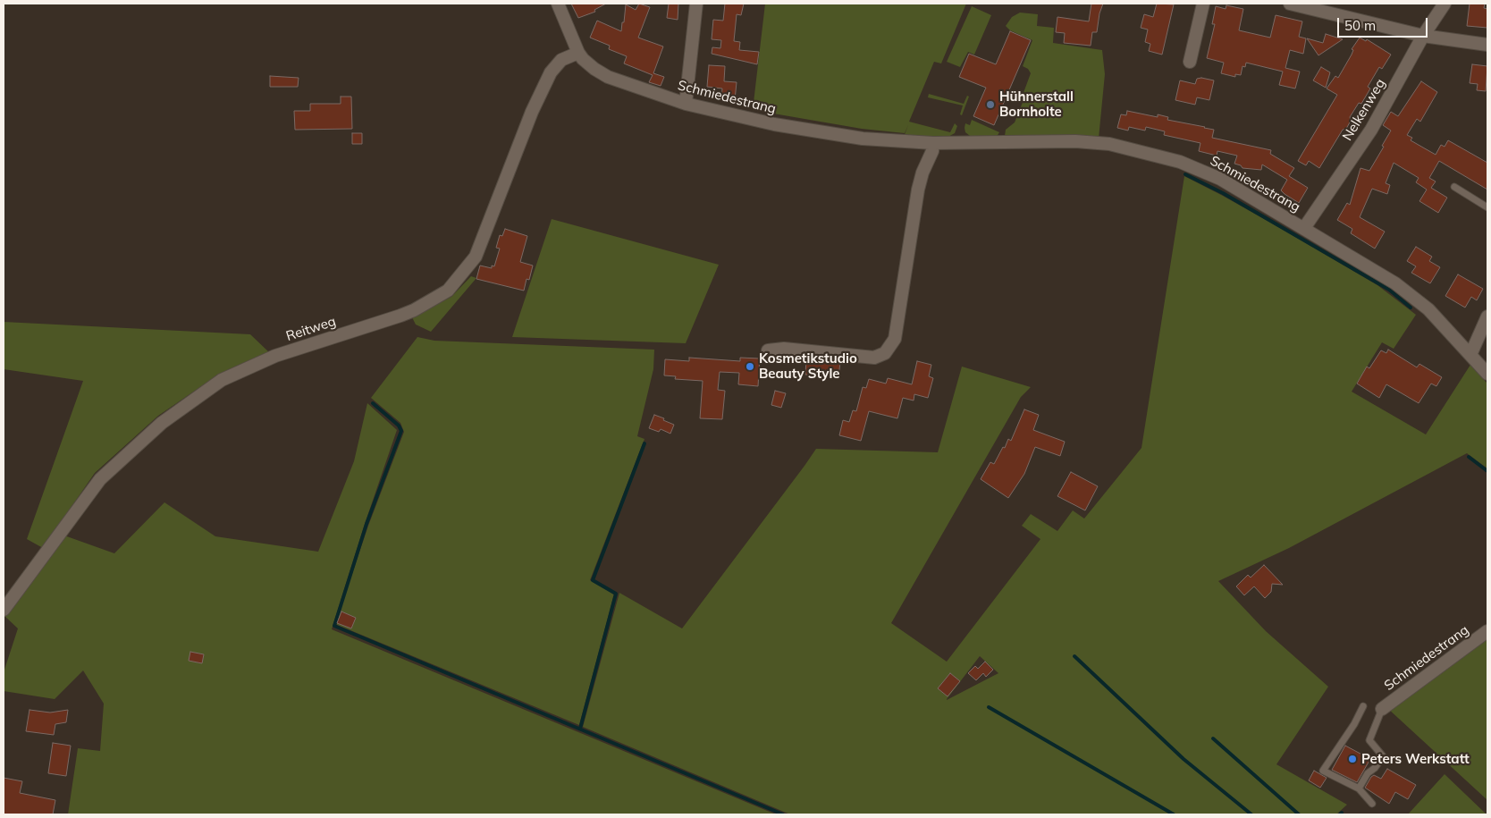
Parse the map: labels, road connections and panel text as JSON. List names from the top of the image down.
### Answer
{
  "streets": {
    "street": ["Schmiedestrang", "Nelkenweg", "Reitweg"]
  },
  "crossings": [
    ["Schmiedestrang", "Nelkenweg"],
    ["Schmiedestrang", "Reitweg"]
  ],
  "places": ["Hühnerstall Bornholte", "Kosmetikstudio Beauty Style", "Peters Werkstatt"],
  "scale_bar": "50 m"
}
